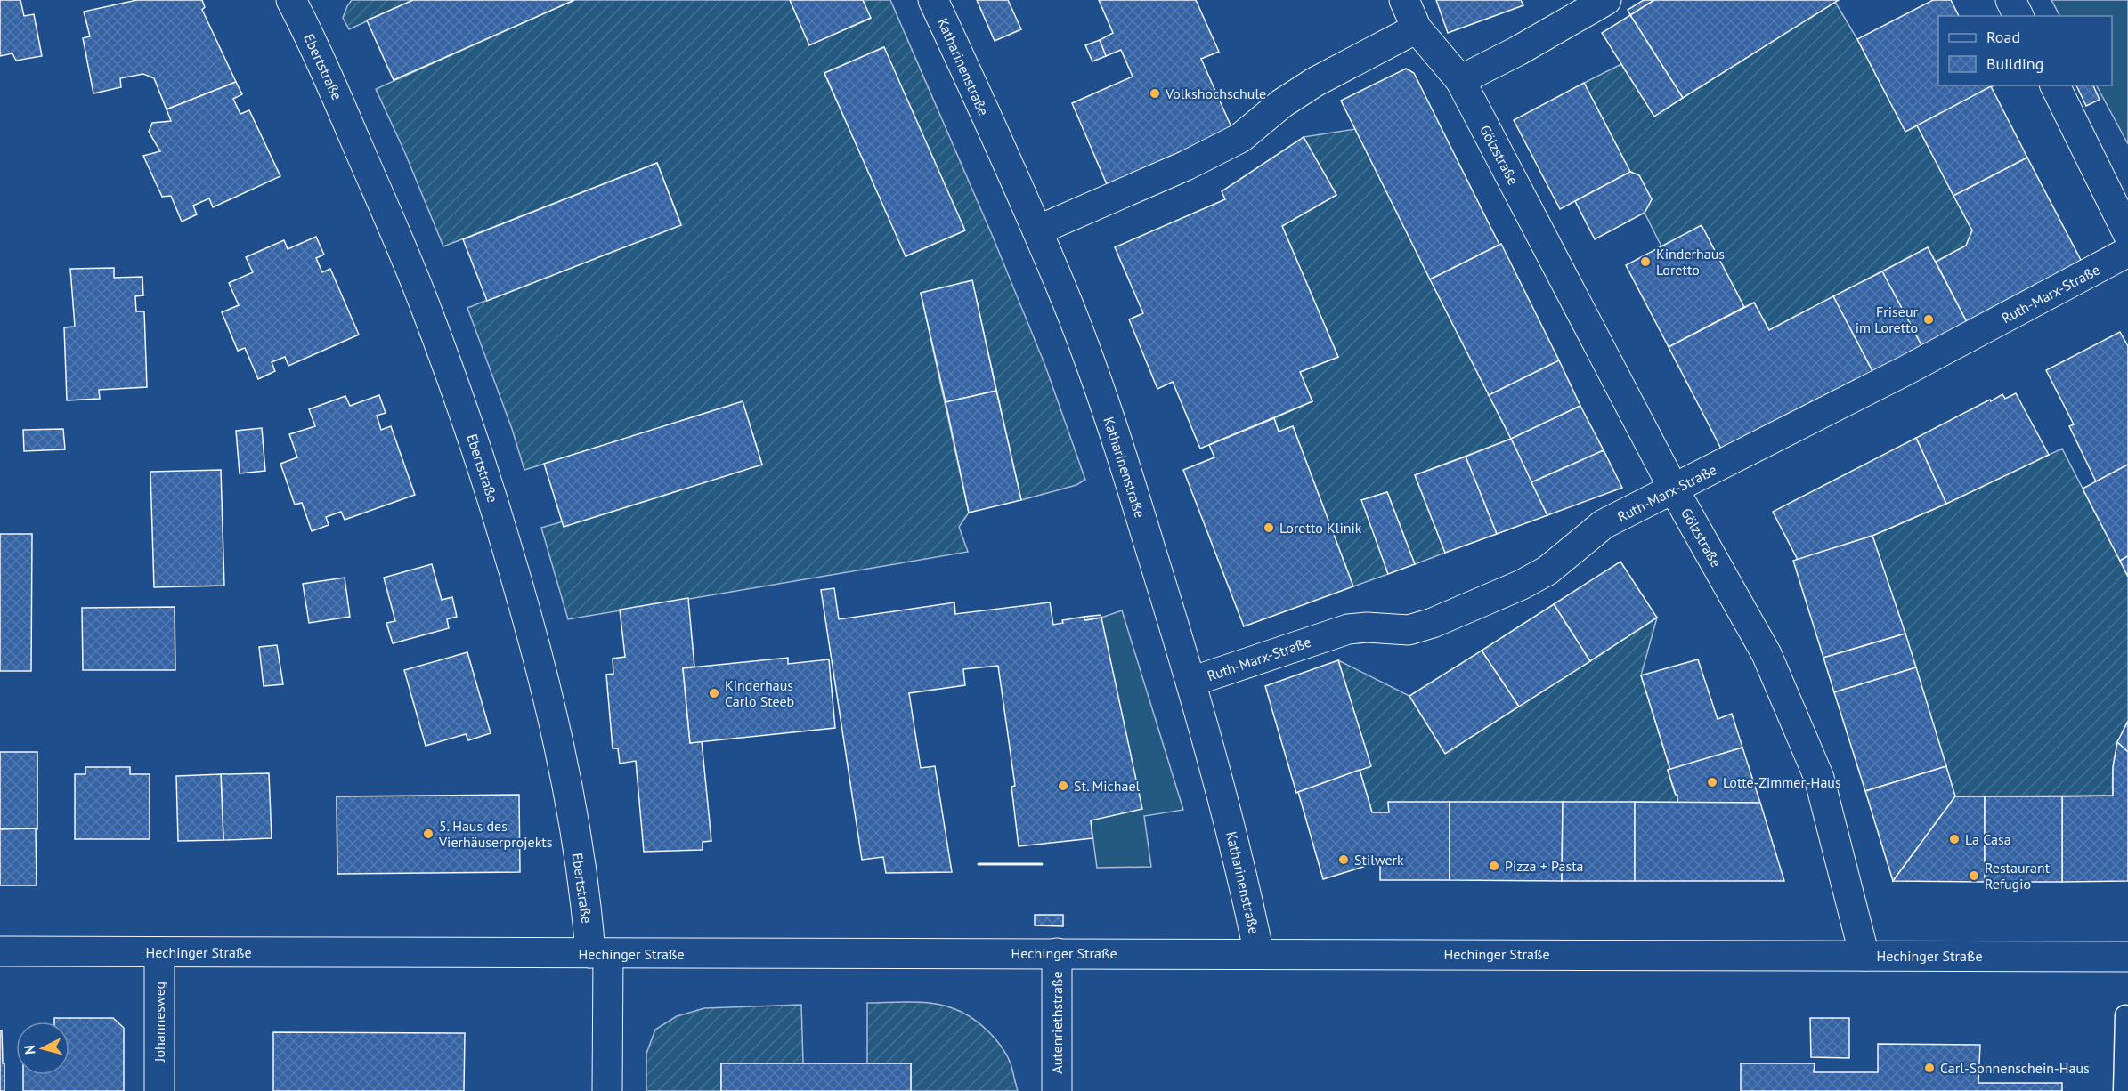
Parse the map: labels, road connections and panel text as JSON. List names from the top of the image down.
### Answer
{
  "streets": {
    "street": [
      "Ebertstraße",
      "Katharinenstraße",
      "Gölzstraße",
      "Ruth-Marx-Straße",
      "Hechinger Straße",
      "Johannesweg",
      "Autenriethstraße"
    ]
  },
  "crossings": [
    ["Ebertstraße", "Hechinger Straße"],
    ["Katharinenstraße", "Ruth-Marx-Straße"],
    ["Katharinenstraße", "Hechinger Straße"],
    ["Gölzstraße", "Ruth-Marx-Straße"],
    ["Gölzstraße", "Hechinger Straße"],
    ["Hechinger Straße", "Johannesweg"],
    ["Hechinger Straße", "Autenriethstraße"]
  ],
  "places": [
    "Volkshochschule",
    "Kinderhaus Loretto",
    "Friseur im Loretto",
    "Loretto Klinik",
    "Kinderhaus Carlo Steeb",
    "Lotte-Zimmer-Haus",
    "St. Michael",
    "5. Haus des Vierhäuserprojekts",
    "La Casa",
    "Stilwerk",
    "Pizza + Pasta",
    "Restaurant Refugio",
    "Carl-Sonnenschein-Haus"
  ],
  "legend": ["Road", "Building"],
  "north": "left"
}
